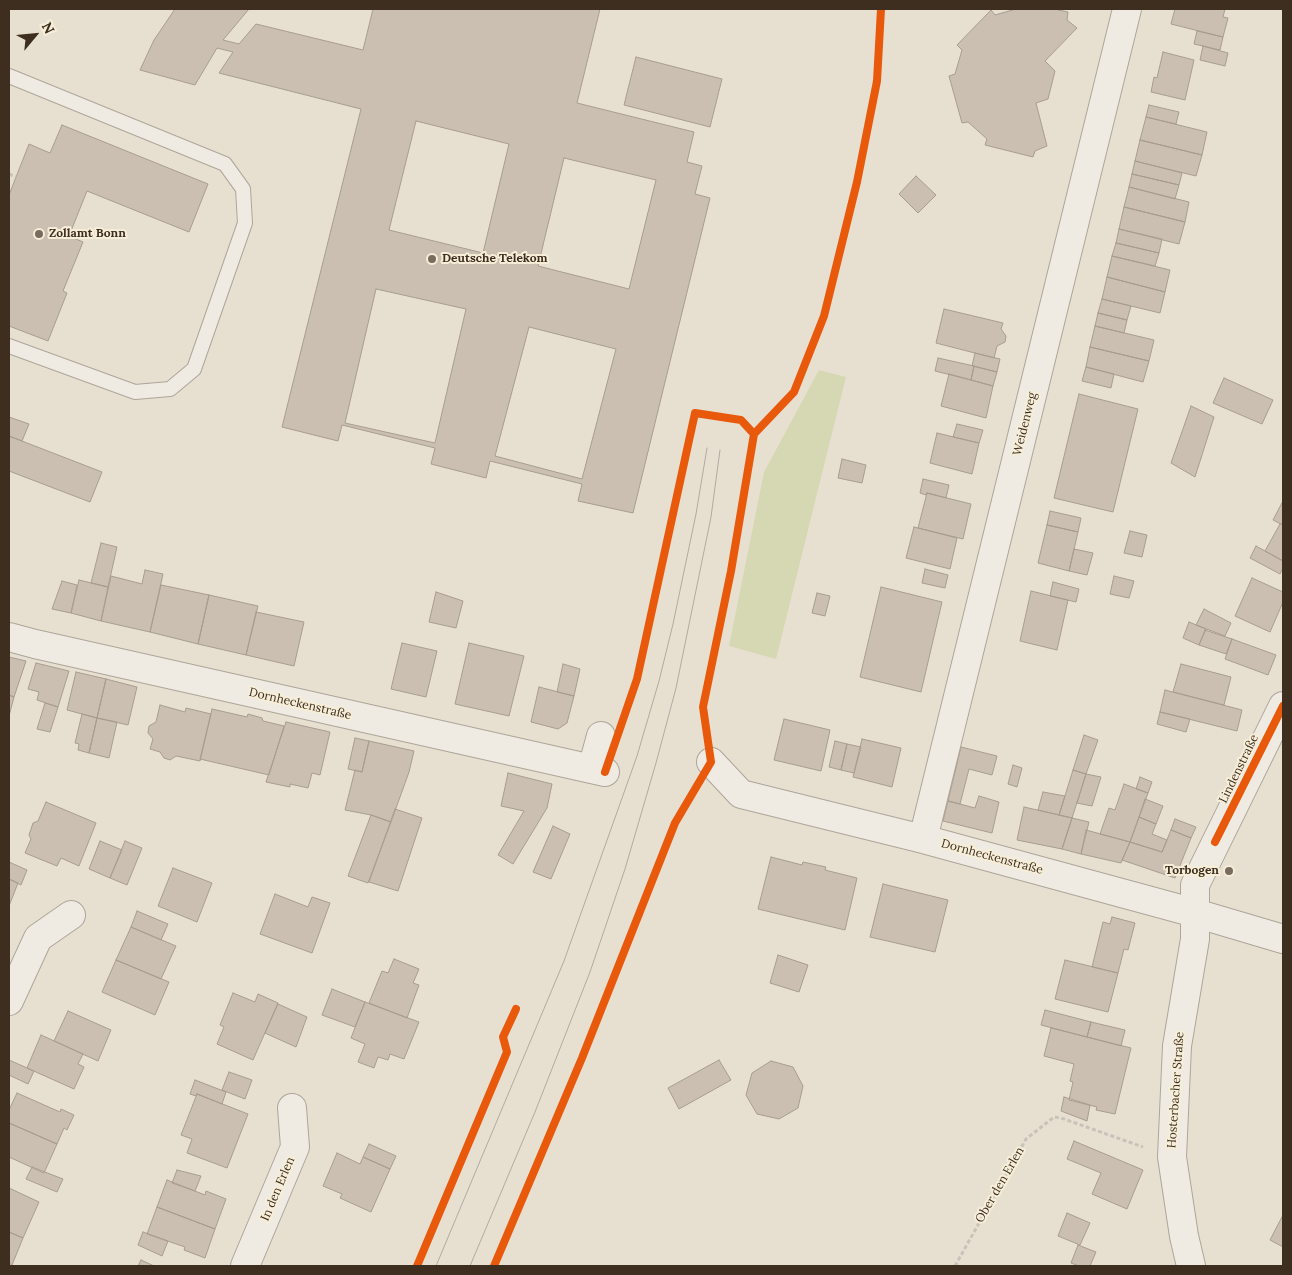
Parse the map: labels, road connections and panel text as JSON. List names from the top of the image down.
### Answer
{
  "streets": {
    "street": [
      "Weidenweg",
      "Dornheckenstraße",
      "Lindenstraße",
      "Hosterbacher Straße",
      "In den Erlen"
    ],
    "path": ["Ober den Erlen"]
  },
  "crossings": [
    ["Weidenweg", "Dornheckenstraße"],
    ["Dornheckenstraße", "Lindenstraße"],
    ["Dornheckenstraße", "Hosterbacher Straße"],
    ["Lindenstraße", "Hosterbacher Straße"],
    ["Hosterbacher Straße", "Ober den Erlen"]
  ],
  "places": ["Zollamt Bonn", "Deutsche Telekom", "Torbogen"],
  "north": "top right"
}
